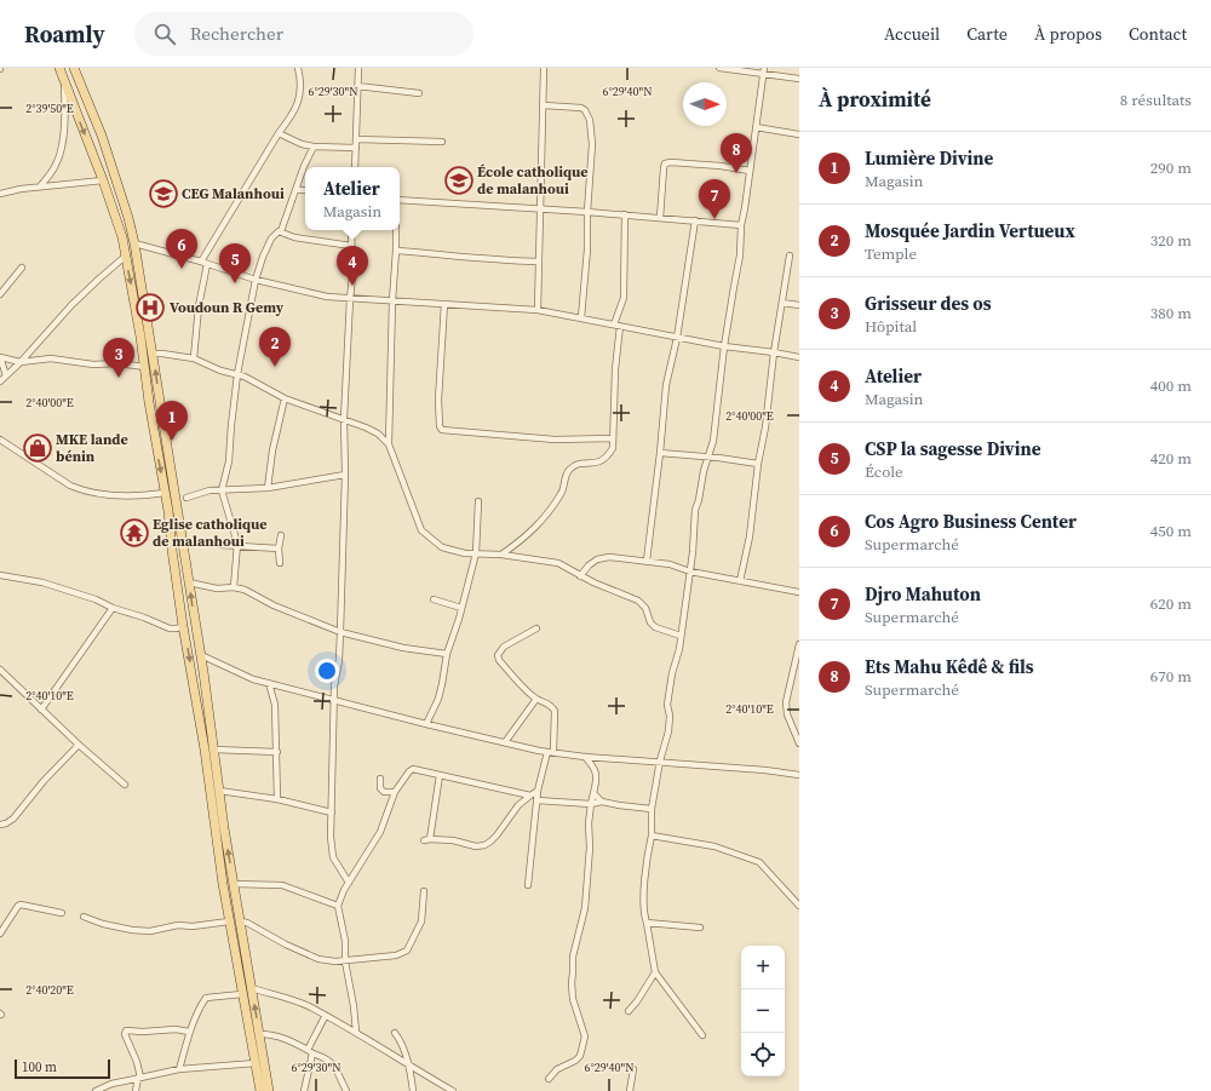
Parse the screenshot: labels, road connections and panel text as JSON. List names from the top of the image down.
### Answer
{
  "places": {
    "school or university": ["École catholique de malanhoui", "CEG Malanhoui"],
    "hospital": ["Voudoun R Gemy"],
    "shop": ["MKE lande bénin"],
    "temple": ["Eglise catholique de malanhoui"]
  },
  "scale_bar": "100 m",
  "north": "right",
  "page": {
    "header": "Roamly",
    "search": "Rechercher",
    "nav": [
      "Accueil",
      "Carte",
      "À propos",
      "Contact"
    ],
    "heading": ["À proximité", "8 résultats"],
    "list": [
      {
        "mark": "1",
        "name": "Lumière Divine",
        "note": "Magasin",
        "value": "290 m"
      },
      {
        "mark": "2",
        "name": "Mosquée Jardin Vertueux",
        "note": "Temple",
        "value": "320 m"
      },
      {
        "mark": "3",
        "name": "Grisseur des os",
        "note": "Hôpital",
        "value": "380 m"
      },
      {
        "mark": "4",
        "name": "Atelier",
        "note": "Magasin",
        "value": "400 m"
      },
      {
        "mark": "5",
        "name": "CSP la sagesse Divine",
        "note": "École",
        "value": "420 m"
      },
      {
        "mark": "6",
        "name": "Cos Agro Business Center",
        "note": "Supermarché",
        "value": "450 m"
      },
      {
        "mark": "7",
        "name": "Djro Mahuton",
        "note": "Supermarché",
        "value": "620 m"
      },
      {
        "mark": "8",
        "name": "Ets Mahu Kêdê & fils",
        "note": "Supermarché",
        "value": "670 m"
      }
    ],
    "pins": [
      "8",
      "7",
      "6",
      "5",
      "4",
      "2",
      "3",
      "1"
    ],
    "popup": ["Atelier", "Magasin"],
    "map_buttons": ["+", "−"],
    "scale": "100 m"
  },
  "coordinates": [
    "6°29'30\"N",
    "6°29'40\"N",
    "2°39'50\"E",
    "2°40'00\"E",
    "2°40'10\"E",
    "2°40'20\"E"
  ]
}
